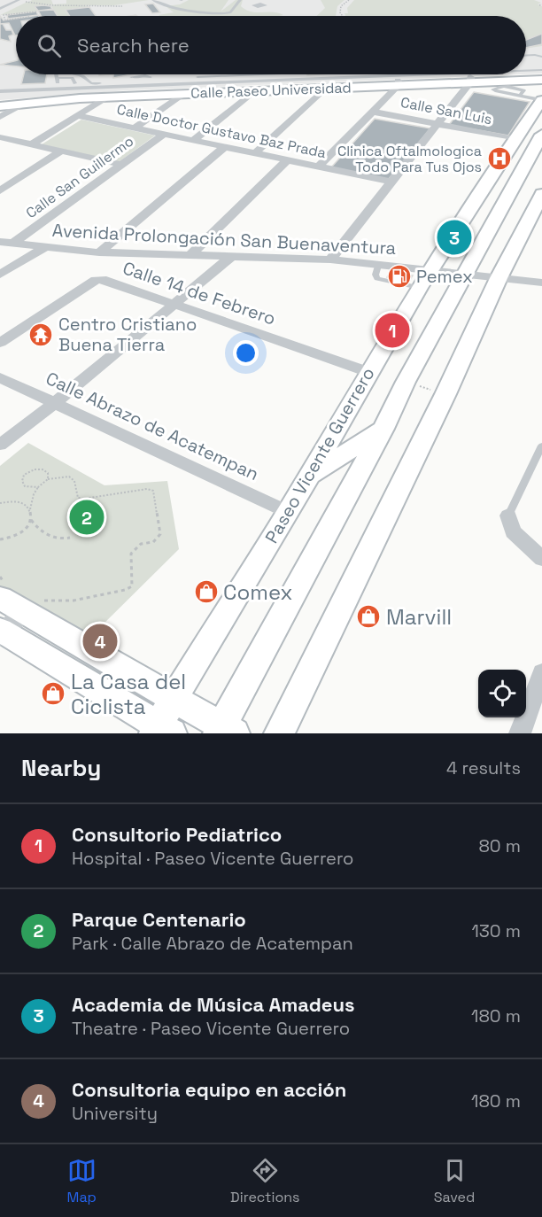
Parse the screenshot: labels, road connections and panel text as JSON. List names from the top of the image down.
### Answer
{
  "streets": {
    "main road": ["Calle Paseo Universidad", "Paseo Vicente Guerrero"],
    "street": [
      "Calle San Luis",
      "Calle Doctor Gustavo Baz Prada",
      "Calle San Guillermo",
      "Avenida Prolongación San Buenaventura",
      "Calle 14 de Febrero",
      "Calle Abrazo de Acatempan"
    ]
  },
  "crossings": [
    ["Calle San Luis", "Paseo Vicente Guerrero"],
    ["Calle Doctor Gustavo Baz Prada", "Calle San Guillermo"],
    ["Calle San Guillermo", "Avenida Prolongación San Buenaventura"],
    ["Avenida Prolongación San Buenaventura", "Paseo Vicente Guerrero"],
    ["Calle 14 de Febrero", "Paseo Vicente Guerrero"],
    ["Calle Abrazo de Acatempan", "Paseo Vicente Guerrero"]
  ],
  "places": {
    "hospital": ["Clinica Oftalmologica Todo Para Tus Ojos"],
    "fuel station": ["Pemex"],
    "temple": ["Centro Cristiano Buena Tierra"],
    "shop": ["Comex", "Marvill", "La Casa del Ciclista"]
  },
  "page": {
    "search": "Search here",
    "pins": [
      "3",
      "1",
      "2",
      "4"
    ],
    "heading": ["Nearby", "4 results"],
    "list": [
      {
        "mark": "1",
        "name": "Consultorio Pediatrico",
        "note": "Hospital · Paseo Vicente Guerrero",
        "value": "80 m"
      },
      {
        "mark": "2",
        "name": "Parque Centenario",
        "note": "Park · Calle Abrazo de Acatempan",
        "value": "130 m"
      },
      {
        "mark": "3",
        "name": "Academia de Música Amadeus",
        "note": "Theatre · Paseo Vicente Guerrero",
        "value": "180 m"
      },
      {
        "mark": "4",
        "name": "Consultoria equipo en acción",
        "note": "University",
        "value": "180 m"
      }
    ],
    "nav": ["Map", "Directions", "Saved"]
  }
}
